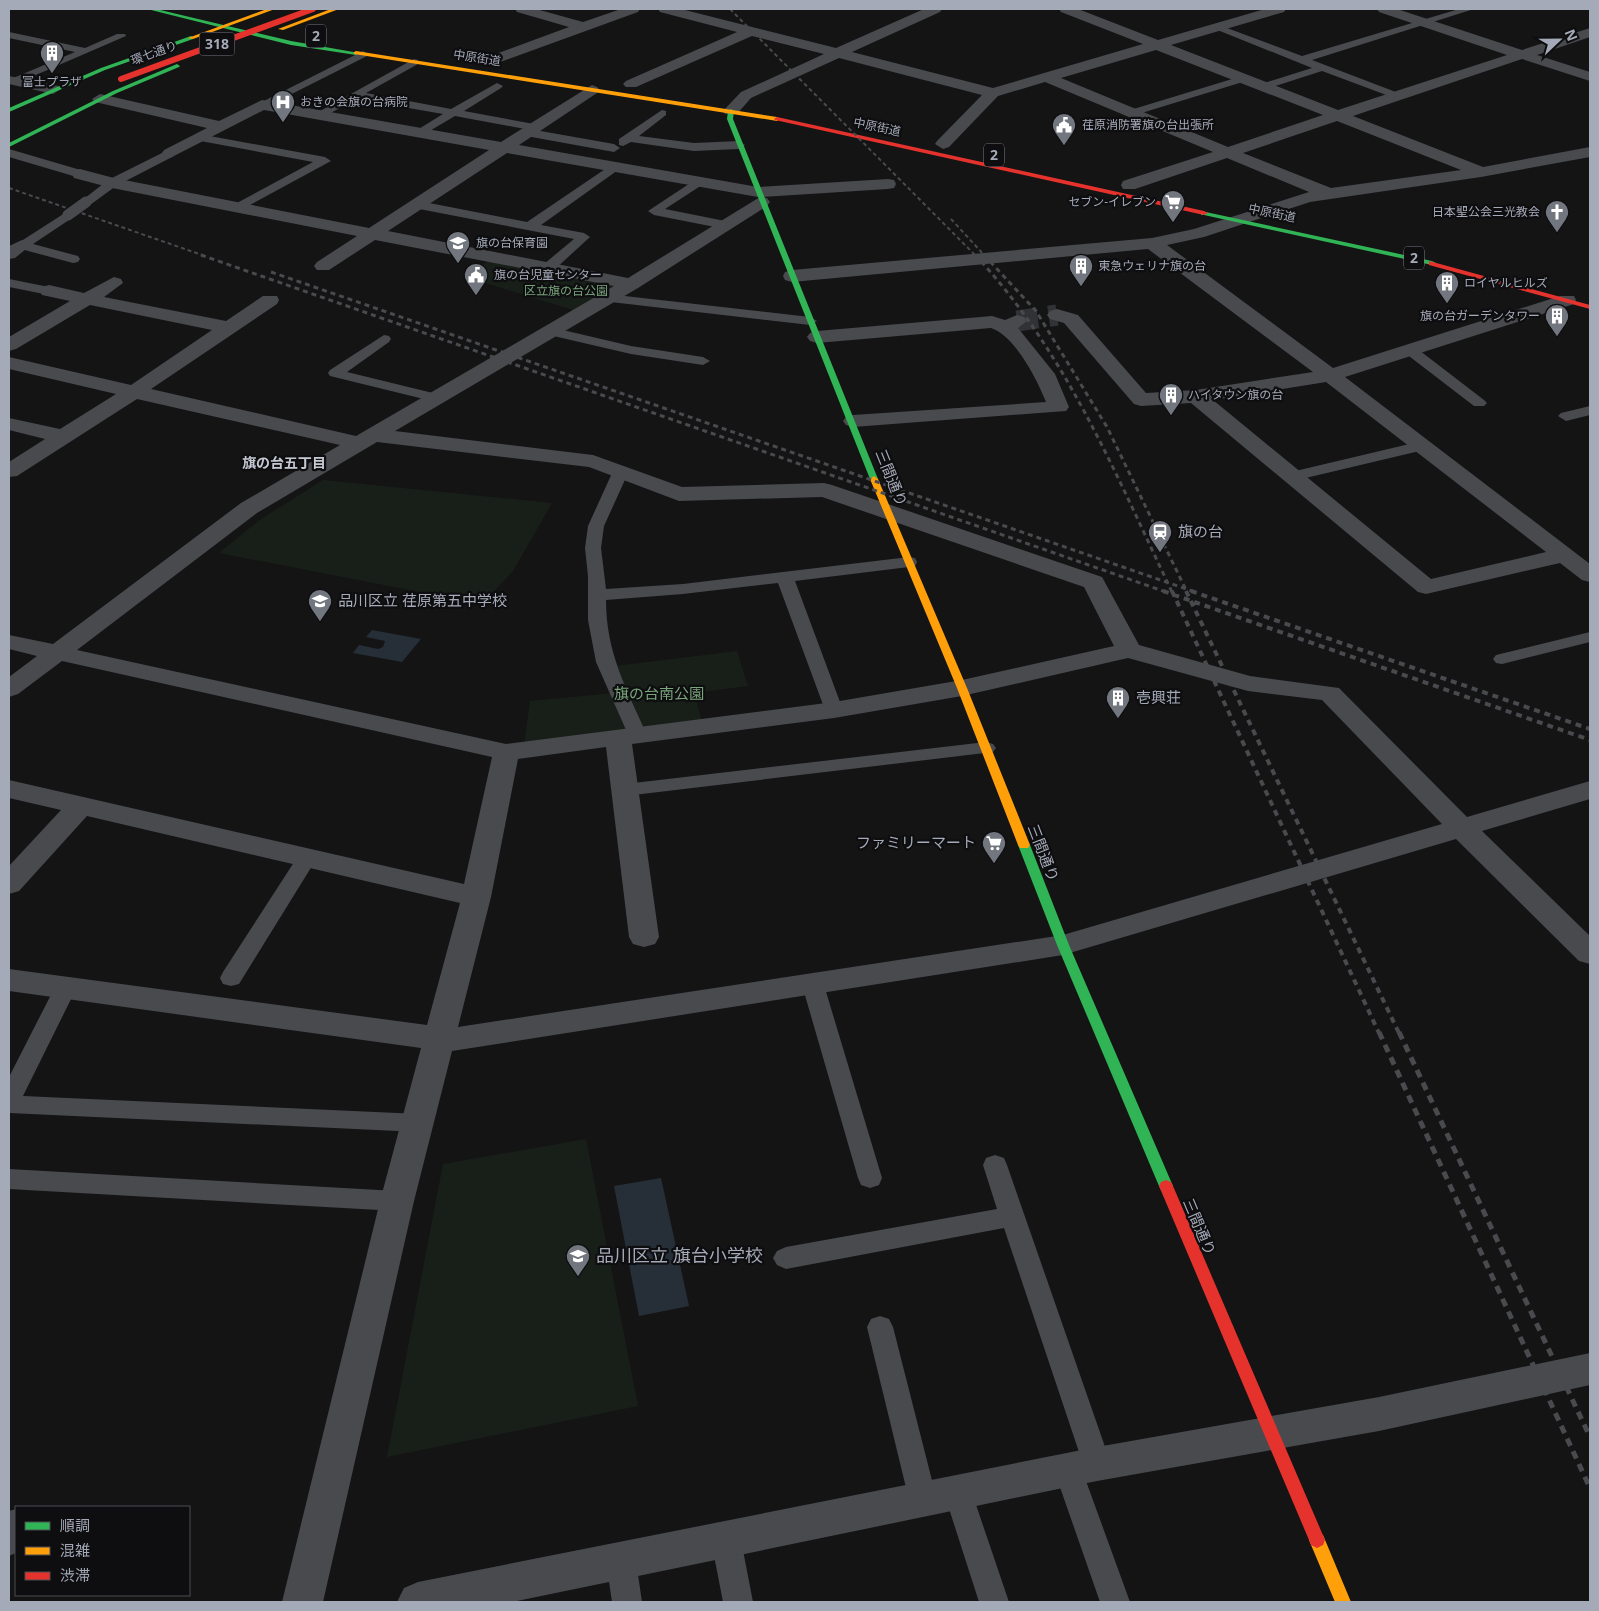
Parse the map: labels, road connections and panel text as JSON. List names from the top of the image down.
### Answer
{
  "streets": {
    "main road": [
      "2",
      "318",
      "環七通り",
      "中原街道",
      "三間通り"
    ]
  },
  "crossings": [
    ["中原街道", "三間通り"]
  ],
  "districts": ["旗の台五丁目"],
  "parks": ["区立旗の台公園", "旗の台南公園"],
  "places": {
    "building": [
      "富士プラザ",
      "東急ウェリナ旗の台",
      "ロイヤルヒルズ",
      "旗の台ガーデンタワー",
      "ハイタウン旗の台",
      "壱興荘"
    ],
    "hospital": ["おきの会旗の台病院"],
    "public building": ["荏原消防署旗の台出張所", "旗の台児童センター"],
    "supermarket": ["セブン-イレブン", "ファミリーマート"],
    "church": ["日本聖公会三光教会"],
    "school or university": ["旗の台保育園", "品川区立 荏原第五中学校", "品川区立 旗台小学校"],
    "station": ["旗の台"]
  },
  "legend": ["順調", "混雑", "渋滞"],
  "north": "right"
}
